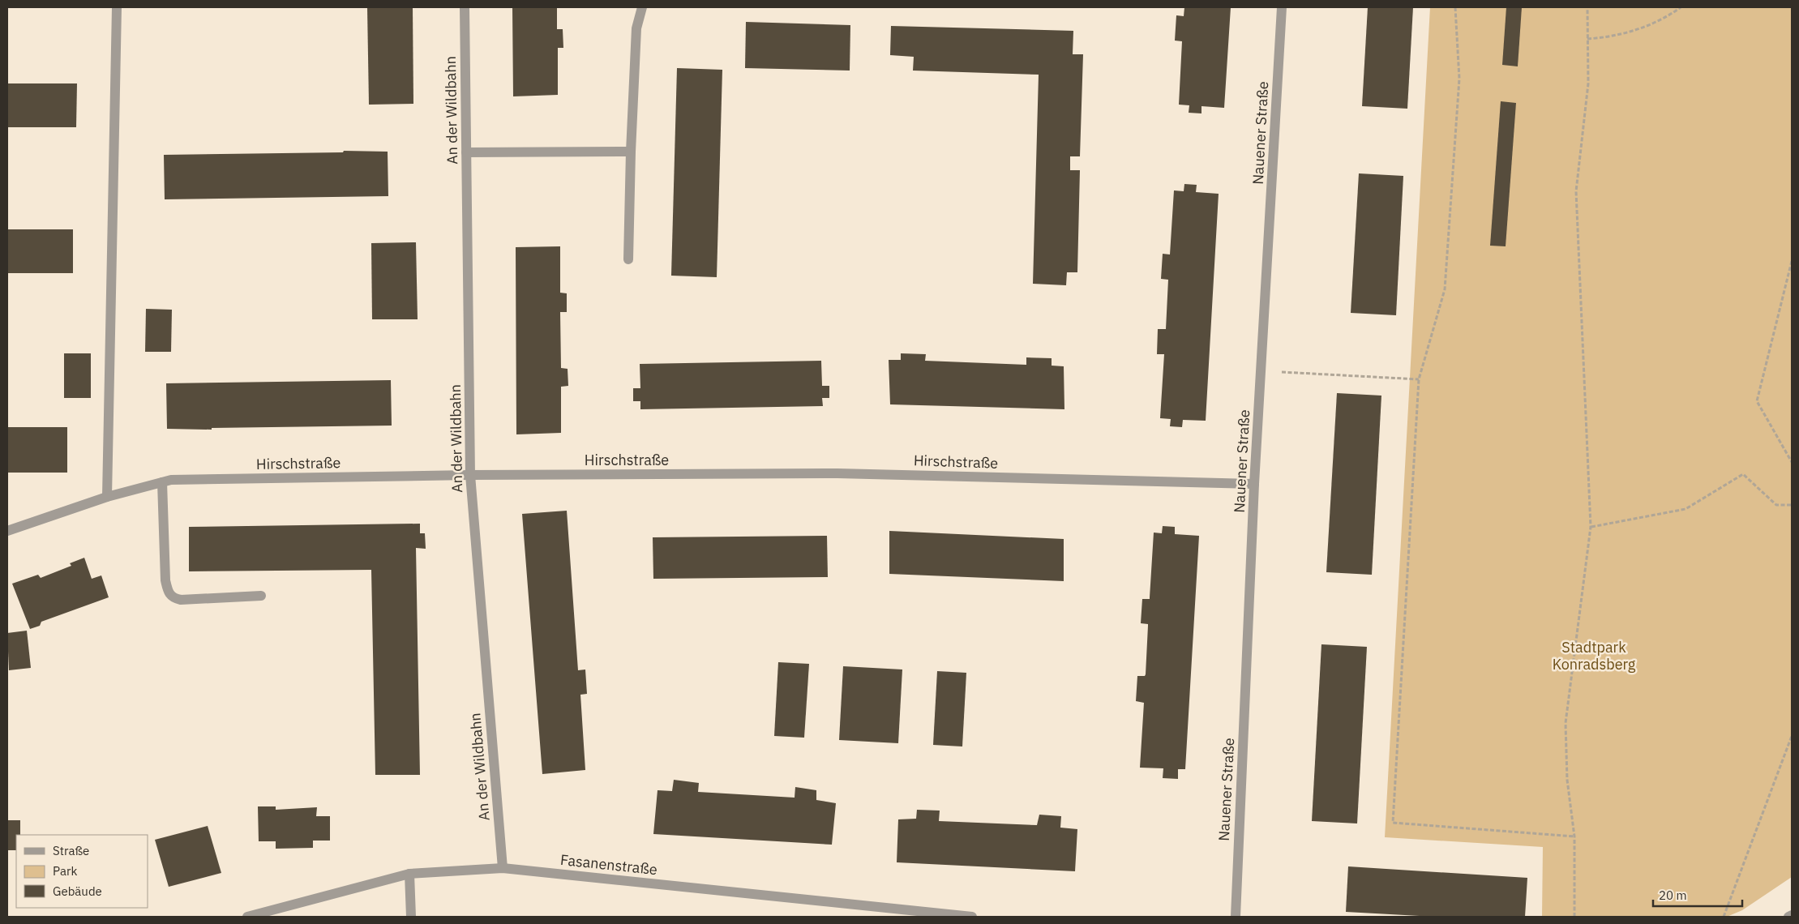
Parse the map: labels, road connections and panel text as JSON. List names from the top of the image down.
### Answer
{
  "streets": {
    "street": [
      "An der Wildbahn",
      "Nauener Straße",
      "Hirschstraße",
      "Fasanenstraße"
    ]
  },
  "crossings": [
    ["An der Wildbahn", "Hirschstraße"],
    ["An der Wildbahn", "Fasanenstraße"],
    ["Nauener Straße", "Hirschstraße"]
  ],
  "parks": ["Stadtpark Konradsberg"],
  "legend": ["Straße", "Park", "Gebäude"],
  "scale_bar": "20 m"
}
